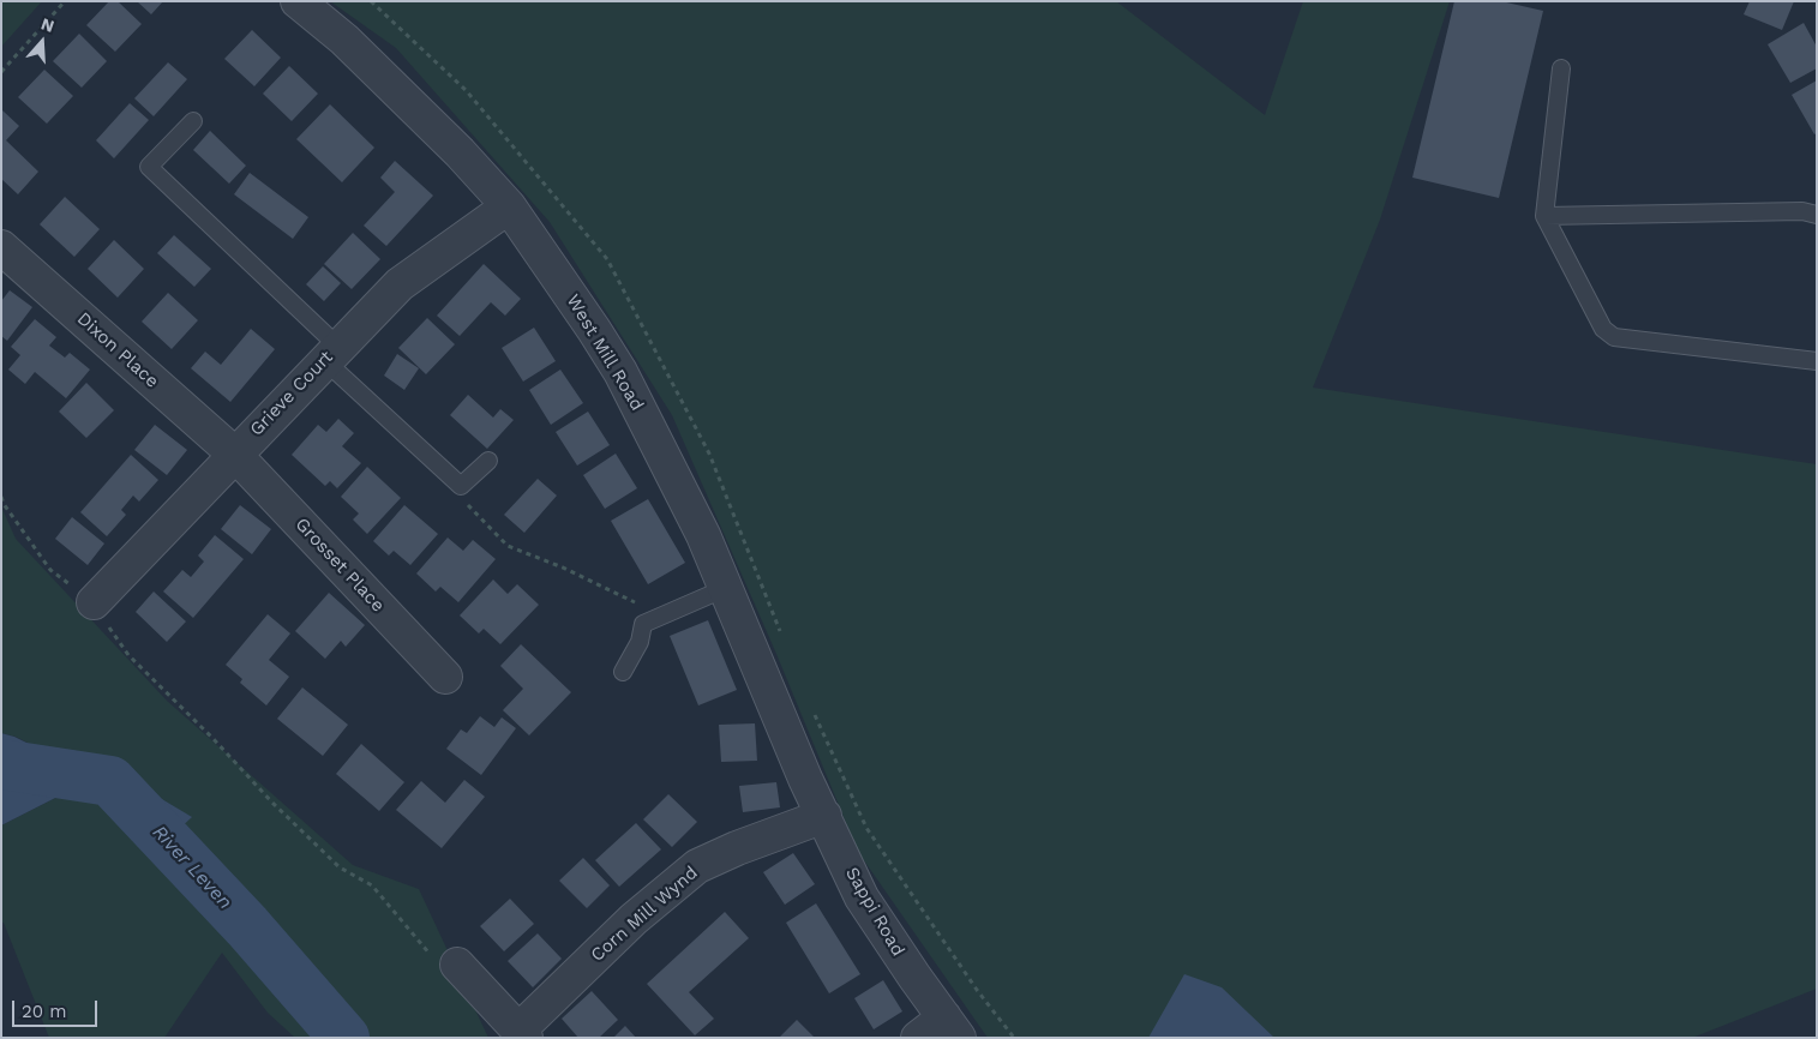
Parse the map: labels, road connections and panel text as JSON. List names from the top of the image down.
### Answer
{
  "streets": {
    "street": [
      "Dixon Place",
      "West Mill Road",
      "Grieve Court",
      "Grosset Place",
      "Sappi Road",
      "Corn Mill Wynd"
    ]
  },
  "crossings": [
    ["Dixon Place", "Grieve Court"],
    ["Dixon Place", "Grosset Place"],
    ["West Mill Road", "Grieve Court"],
    ["West Mill Road", "Sappi Road"],
    ["Grieve Court", "Grosset Place"],
    ["Sappi Road", "Corn Mill Wynd"]
  ],
  "water": ["River Leven"],
  "scale_bar": "20 m",
  "north": "top"
}
